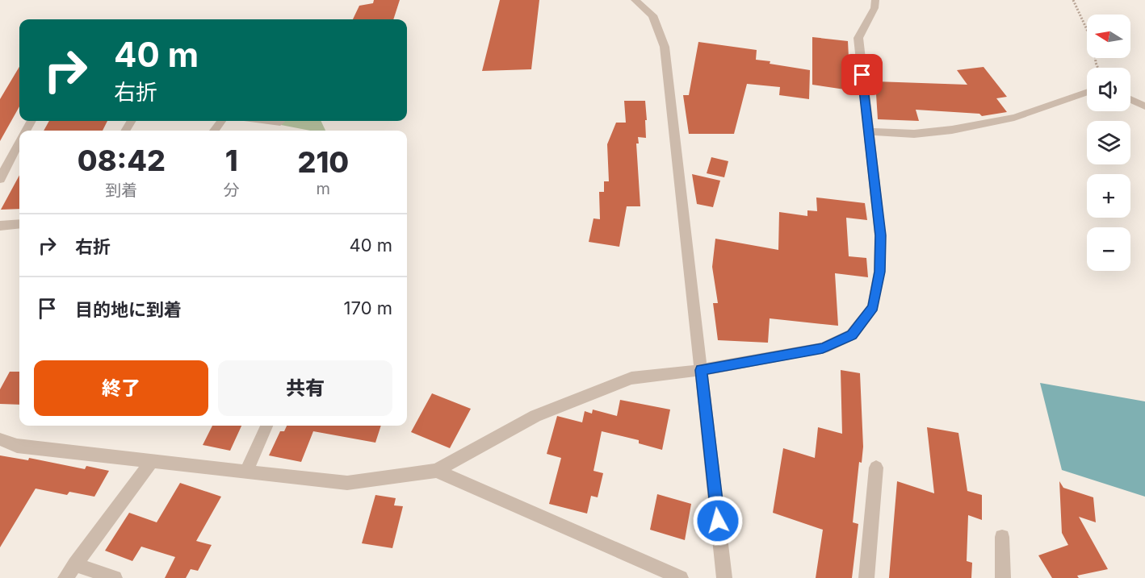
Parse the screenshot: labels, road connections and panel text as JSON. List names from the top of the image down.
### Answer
{
  "north": "left",
  "page": {
    "map_buttons": ["+", "−"],
    "turn": ["40 m", "右折"],
    "eta": [
      "08:42",
      "到着",
      "1",
      "分",
      "210",
      "m"
    ],
    "list": [
      {
        "name": "右折",
        "value": "40 m"
      },
      {
        "name": "目的地に到着",
        "value": "170 m"
      }
    ],
    "buttons": ["終了", "共有"]
  }
}
